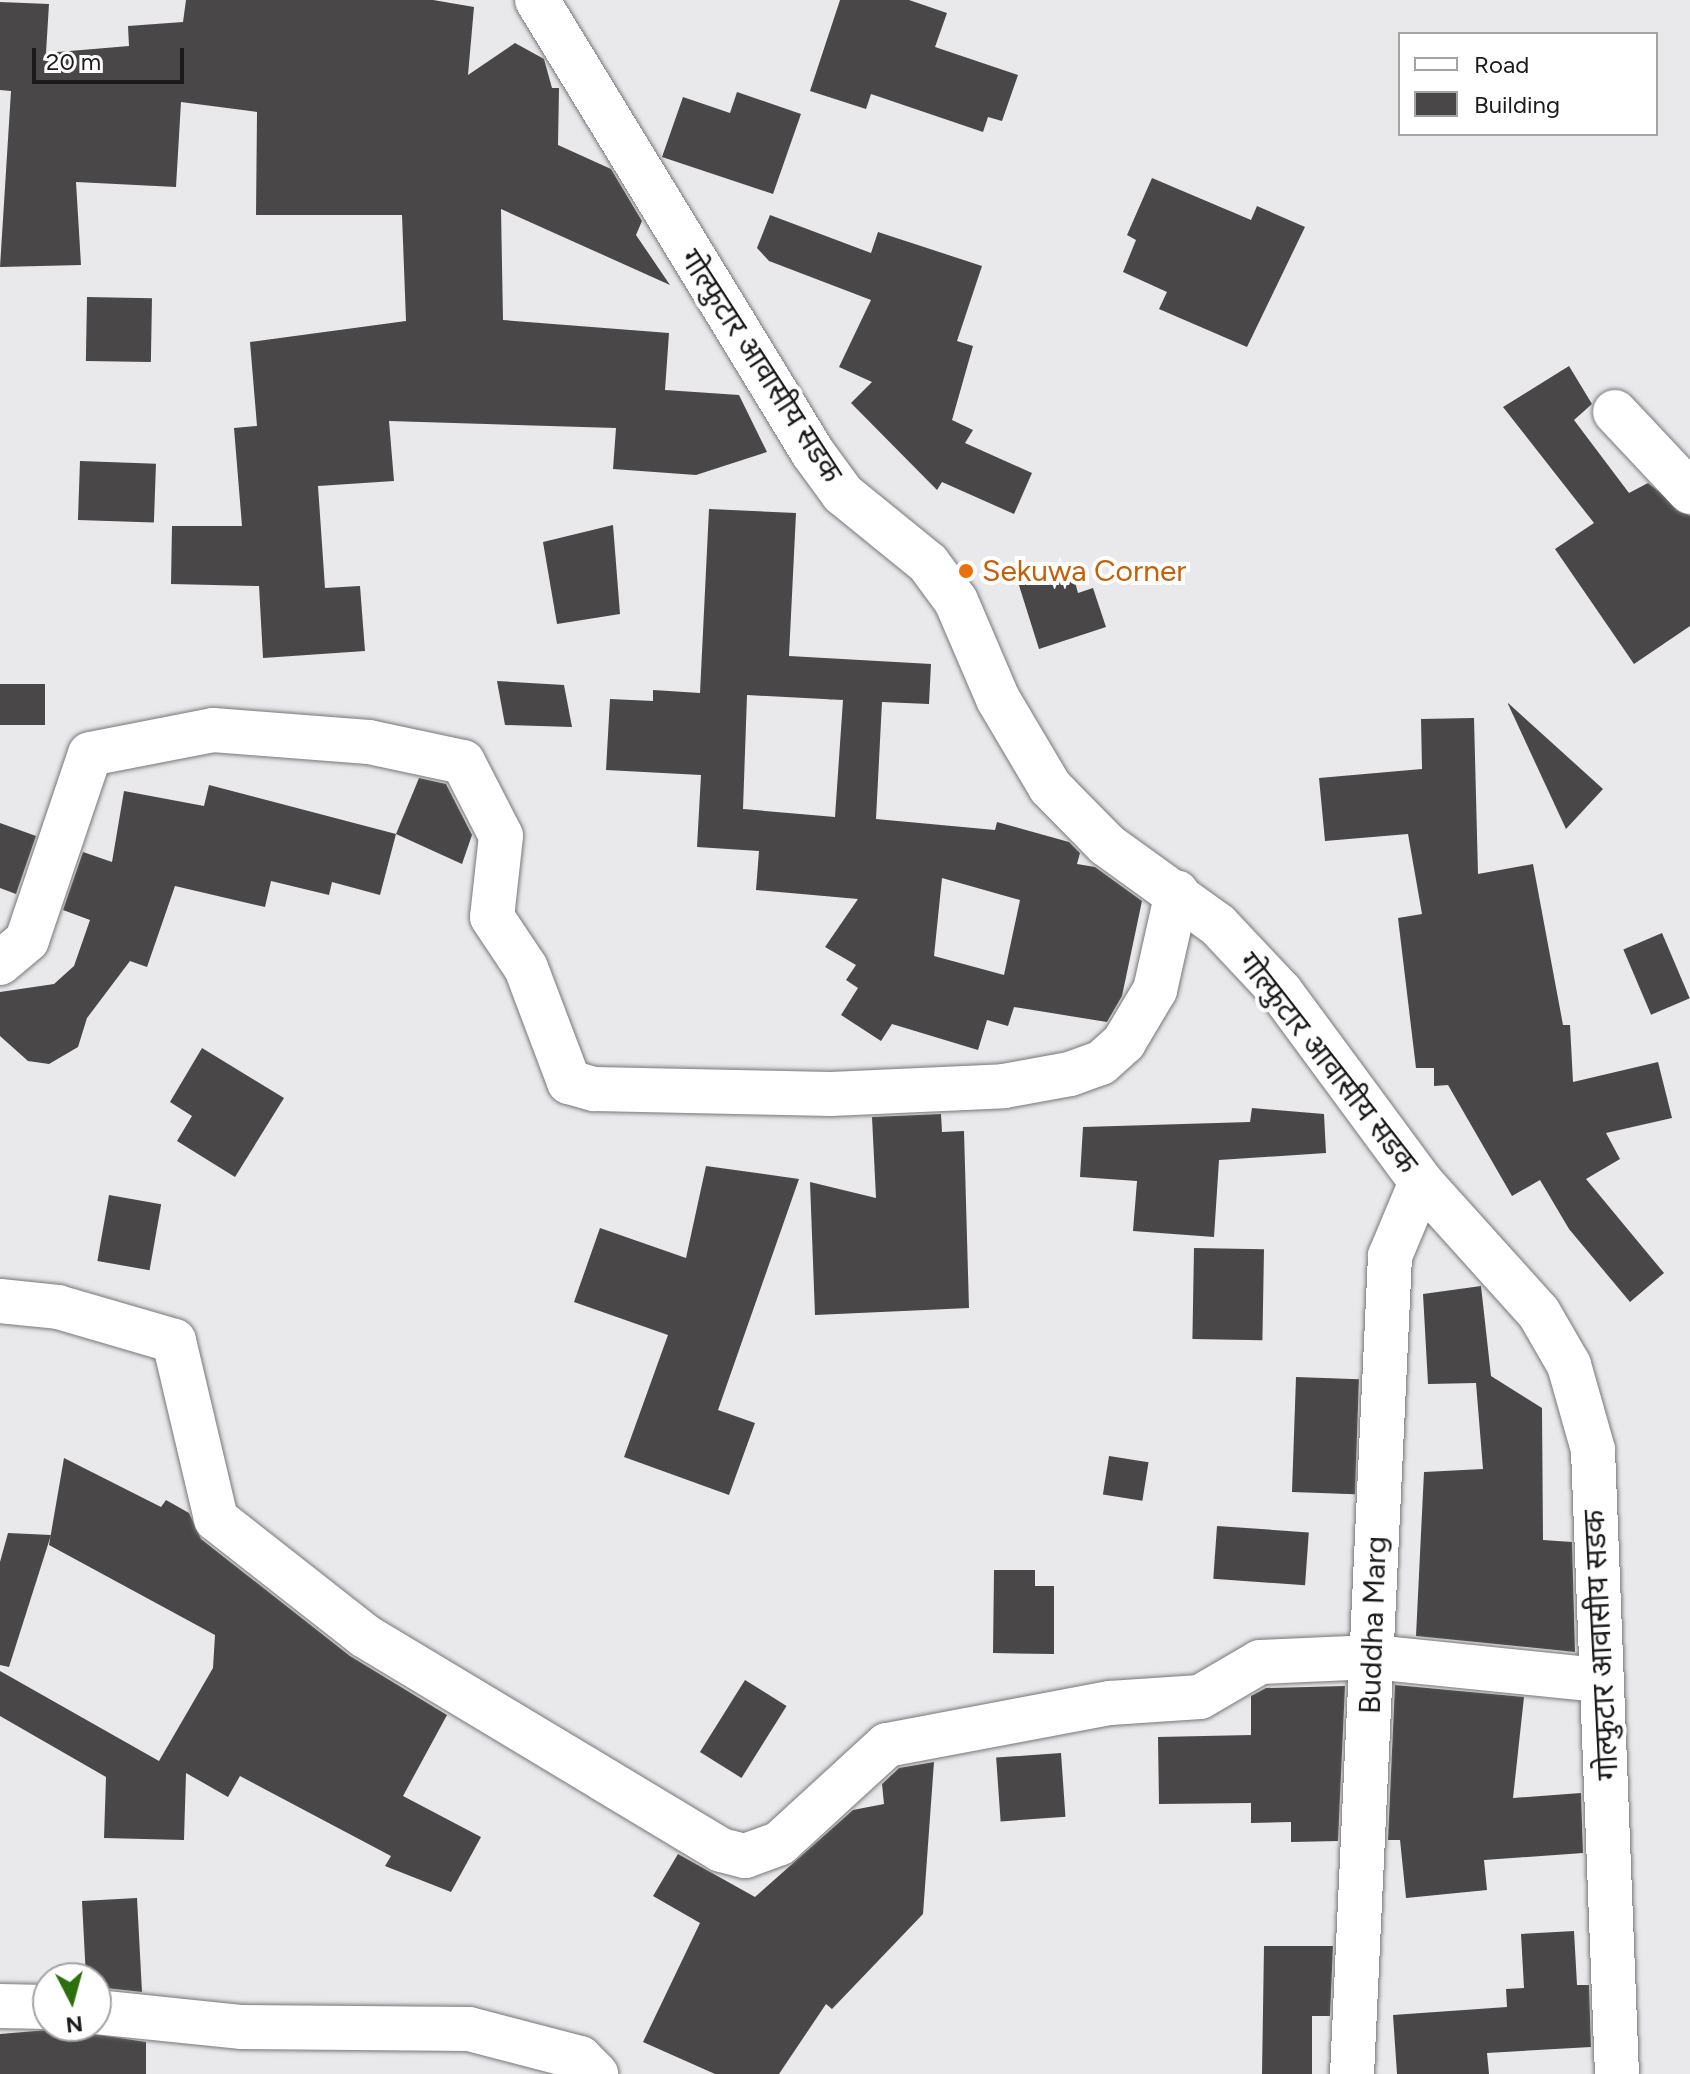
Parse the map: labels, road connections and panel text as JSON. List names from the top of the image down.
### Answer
{
  "streets": {
    "street": ["गोल्फुटार आवासीय सडक", "Buddha Marg"]
  },
  "crossings": [
    ["गोल्फुटार आवासीय सडक", "Buddha Marg"]
  ],
  "places": ["Sekuwa Corner"],
  "legend": ["Road", "Building"],
  "scale_bar": "20 m",
  "north": "bottom"
}
